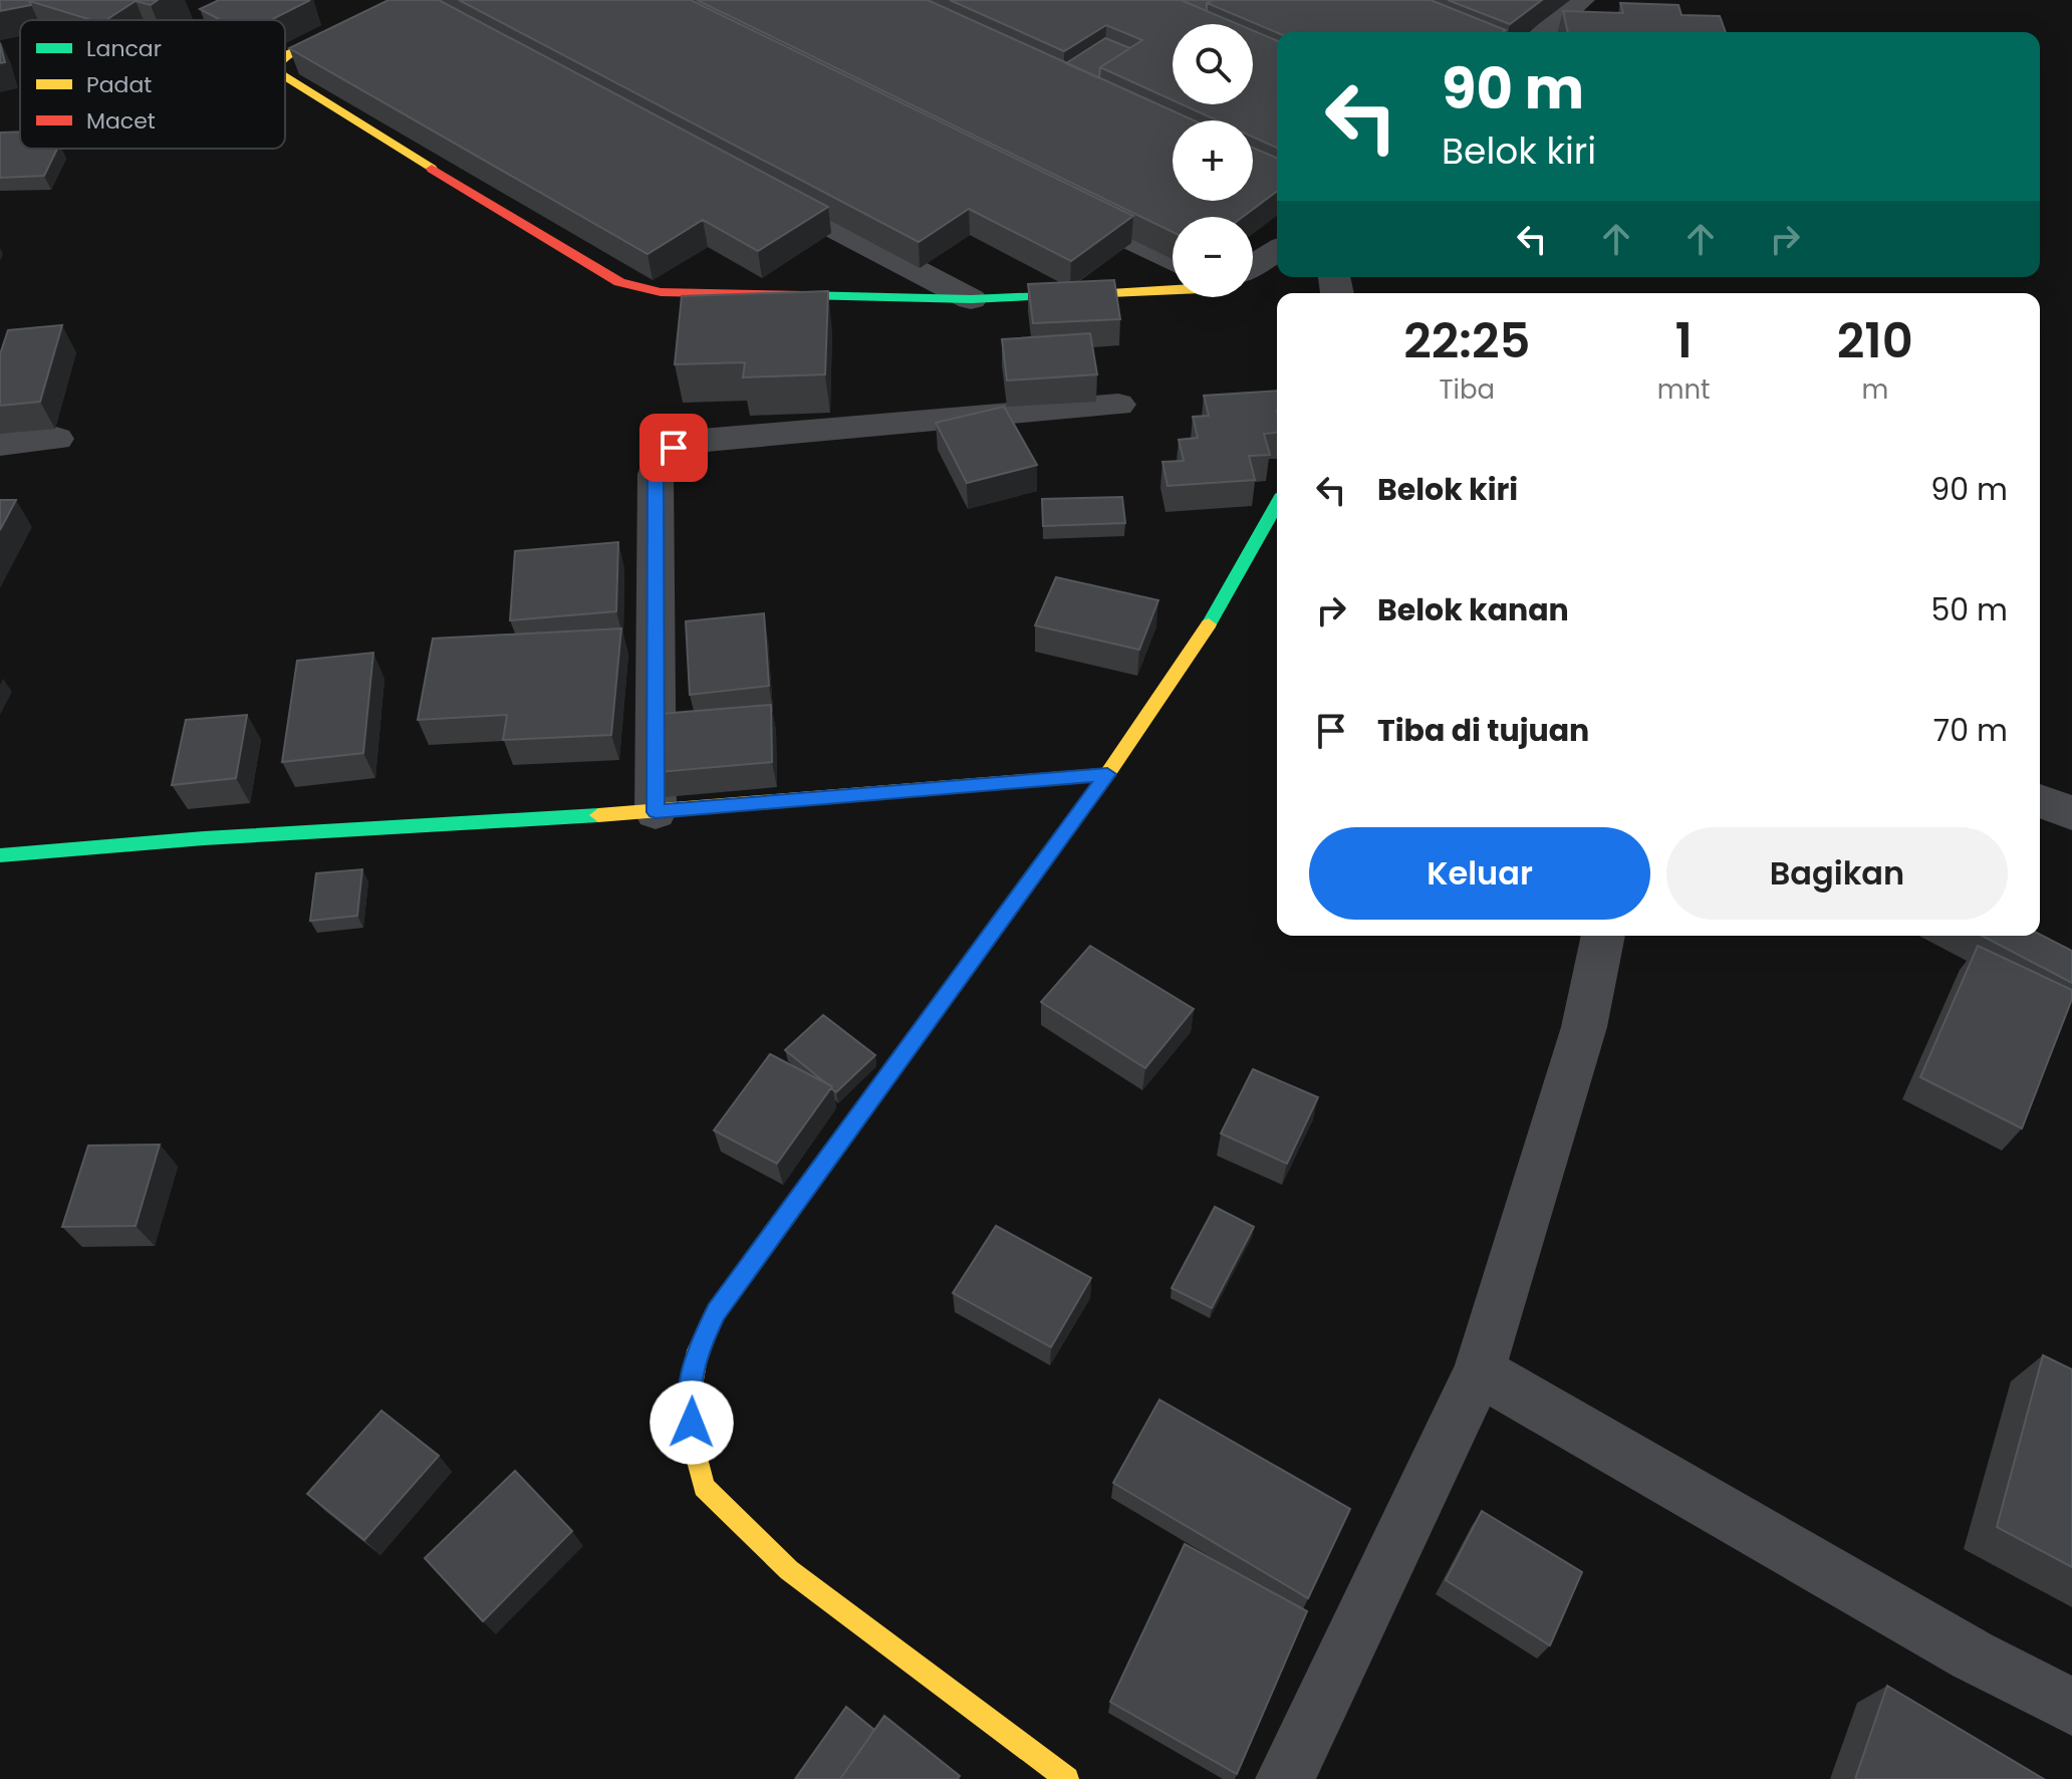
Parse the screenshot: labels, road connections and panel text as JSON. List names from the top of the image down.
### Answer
{
  "legend": ["Lancar", "Padat", "Macet"],
  "page": {
    "map_buttons": ["+", "−"],
    "turn": ["90 m", "Belok kiri"],
    "eta": [
      "22:25",
      "Tiba",
      "1",
      "mnt",
      "210",
      "m"
    ],
    "list": [
      {
        "name": "Belok kiri",
        "value": "90 m"
      },
      {
        "name": "Belok kanan",
        "value": "50 m"
      },
      {
        "name": "Tiba di tujuan",
        "value": "70 m"
      }
    ],
    "buttons": ["Keluar", "Bagikan"]
  }
}
